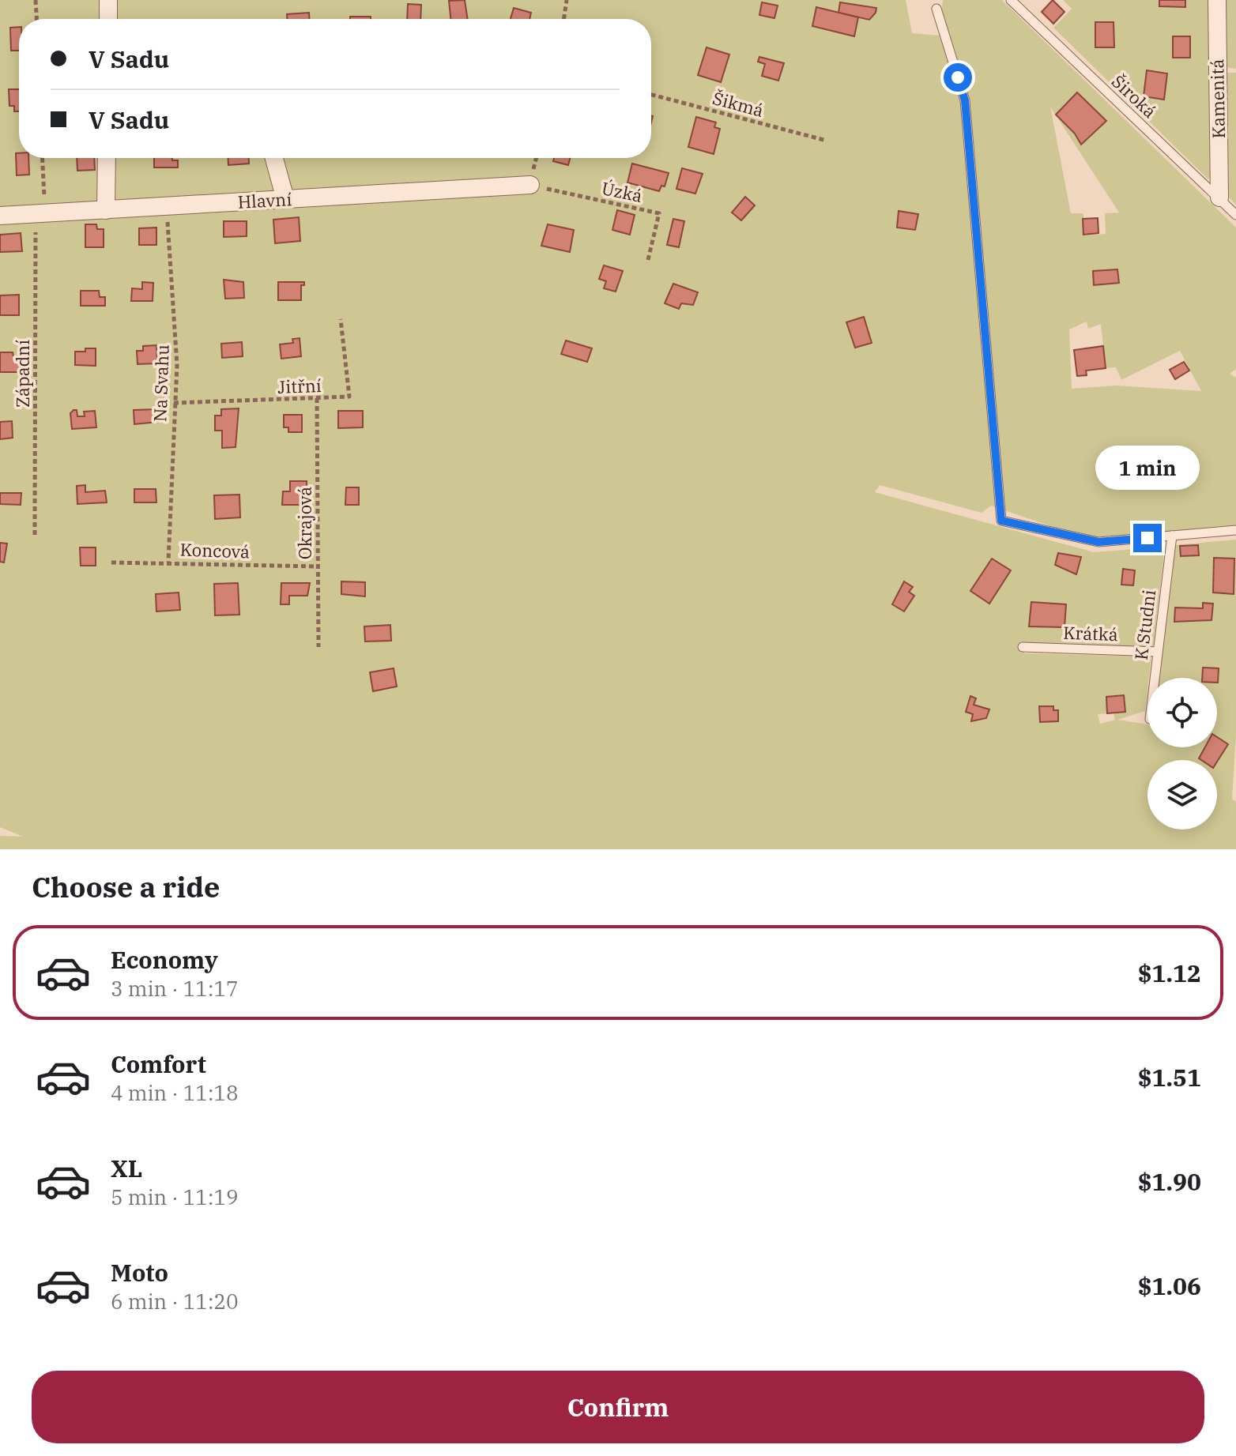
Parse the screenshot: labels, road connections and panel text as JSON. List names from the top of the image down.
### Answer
{
  "streets": {
    "street": ["Kamenitá", "Hlavní"],
    "lane": ["Široká", "K Studni", "Krátká"],
    "path": [
      "Šikmá",
      "Úzká",
      "Západní",
      "Na Svahu",
      "Jitřní",
      "Okrajová",
      "Koncová"
    ]
  },
  "crossings": [
    ["Široká", "Kamenitá"],
    ["Úzká", "Hlavní"],
    ["Hlavní", "Západní"],
    ["Hlavní", "Na Svahu"],
    ["Na Svahu", "Jitřní"],
    ["Na Svahu", "Koncová"],
    ["Jitřní", "Okrajová"],
    ["Okrajová", "Koncová"],
    ["K Studni", "Krátká"]
  ],
  "page": {
    "banner": ["V Sadu", "V Sadu"],
    "bubble": "1 min",
    "heading": "Choose a ride",
    "list": [
      {
        "name": "Economy",
        "note": "3 min · 11:17",
        "value": "$1.12"
      },
      {
        "name": "Comfort",
        "note": "4 min · 11:18",
        "value": "$1.51"
      },
      {
        "name": "XL",
        "note": "5 min · 11:19",
        "value": "$1.90"
      },
      {
        "name": "Moto",
        "note": "6 min · 11:20",
        "value": "$1.06"
      }
    ],
    "buttons": "Confirm"
  }
}
